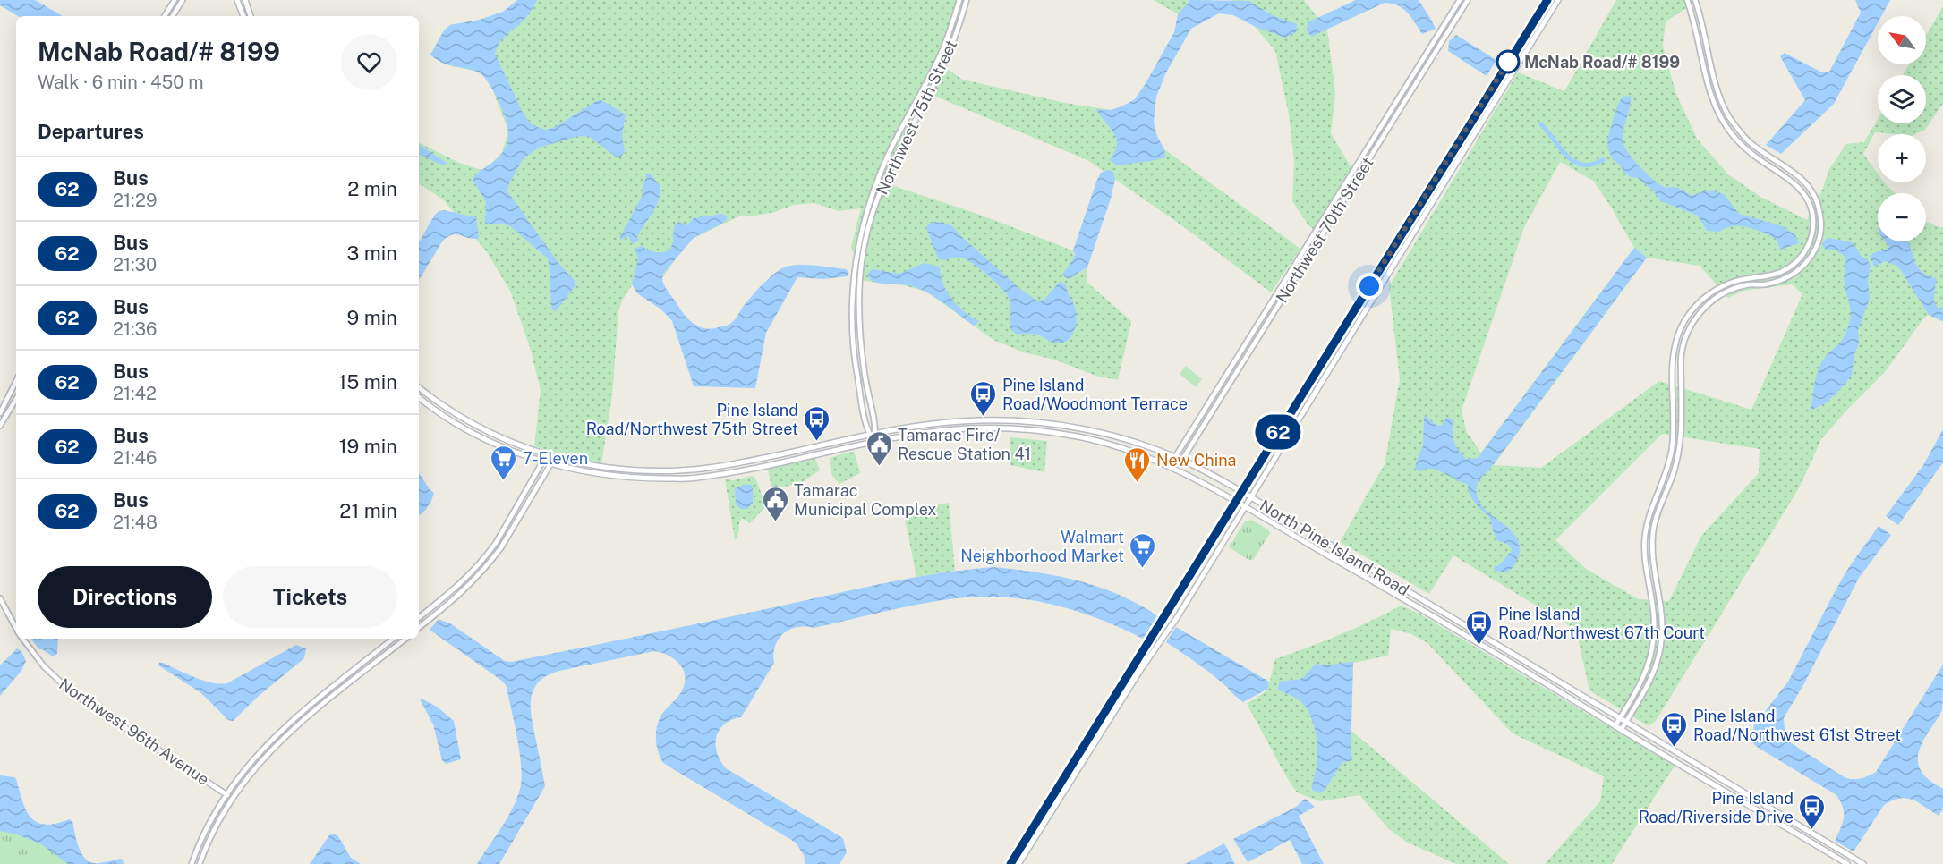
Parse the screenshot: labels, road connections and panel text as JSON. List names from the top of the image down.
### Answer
{
  "streets": {
    "main road": ["North Pine Island Road"],
    "street": ["Northwest 75th Street", "Northwest 70th Street", "Northwest 96th Avenue"]
  },
  "crossings": [
    ["Northwest 75th Street", "North Pine Island Road"],
    ["Northwest 70th Street", "North Pine Island Road"]
  ],
  "places": {
    "other": ["McNab Road/# 8199"],
    "bus stop": [
      "Pine Island Road/Woodmont Terrace",
      "Pine Island Road/Northwest 75th Street",
      "Pine Island Road/Northwest 67th Court",
      "Pine Island Road/Northwest 61st Street",
      "Pine Island Road/Riverside Drive"
    ],
    "public building": ["Tamarac Fire/ Rescue Station 41", "Tamarac Municipal Complex"],
    "supermarket": ["7-Eleven", "Walmart Neighborhood Market"],
    "restaurant": ["New China"]
  },
  "lines": ["bus line 62"],
  "north": "top left",
  "page": {
    "on_map": "62",
    "map_buttons": ["+", "−"],
    "heading": [
      ["McNab Road/# 8199", "Walk · 6 min · 450 m"],
      "Departures"
    ],
    "list": [
      {
        "mark": "62",
        "name": "Bus",
        "note": "21:29",
        "value": "2 min"
      },
      {
        "mark": "62",
        "name": "Bus",
        "note": "21:30",
        "value": "3 min"
      },
      {
        "mark": "62",
        "name": "Bus",
        "note": "21:36",
        "value": "9 min"
      },
      {
        "mark": "62",
        "name": "Bus",
        "note": "21:42",
        "value": "15 min"
      },
      {
        "mark": "62",
        "name": "Bus",
        "note": "21:46",
        "value": "19 min"
      },
      {
        "mark": "62",
        "name": "Bus",
        "note": "21:48",
        "value": "21 min"
      }
    ],
    "buttons": ["Directions", "Tickets"]
  }
}
